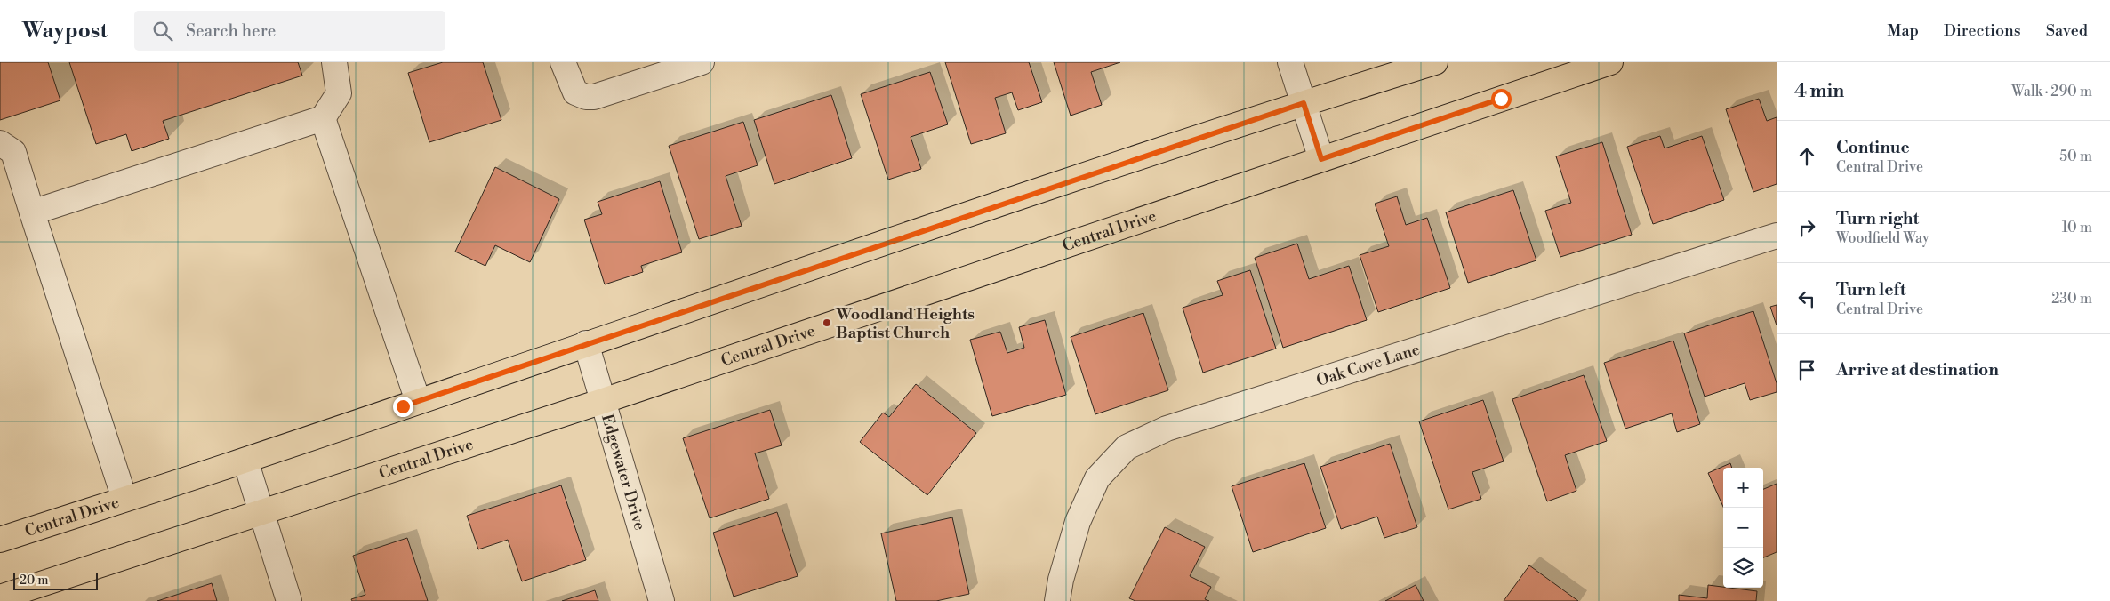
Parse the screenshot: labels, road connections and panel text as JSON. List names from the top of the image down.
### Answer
{
  "streets": {
    "main road": ["Central Drive"],
    "street": ["Oak Cove Lane", "Edgewater Drive"]
  },
  "crossings": [
    ["Central Drive", "Edgewater Drive"]
  ],
  "places": ["Woodland Heights Baptist Church"],
  "scale_bar": "20 m",
  "page": {
    "header": "Waypost",
    "search": "Search here",
    "nav": ["Map", "Directions", "Saved"],
    "heading": ["4 min", "Walk · 290 m"],
    "list": [
      ["Continue", "Central Drive", "50 m"],
      ["Turn right", "Woodfield Way", "10 m"],
      ["Turn left", "Central Drive", "230 m"],
      "Arrive at destination"
    ],
    "map_buttons": ["+", "−"],
    "scale": "20 m"
  }
}
